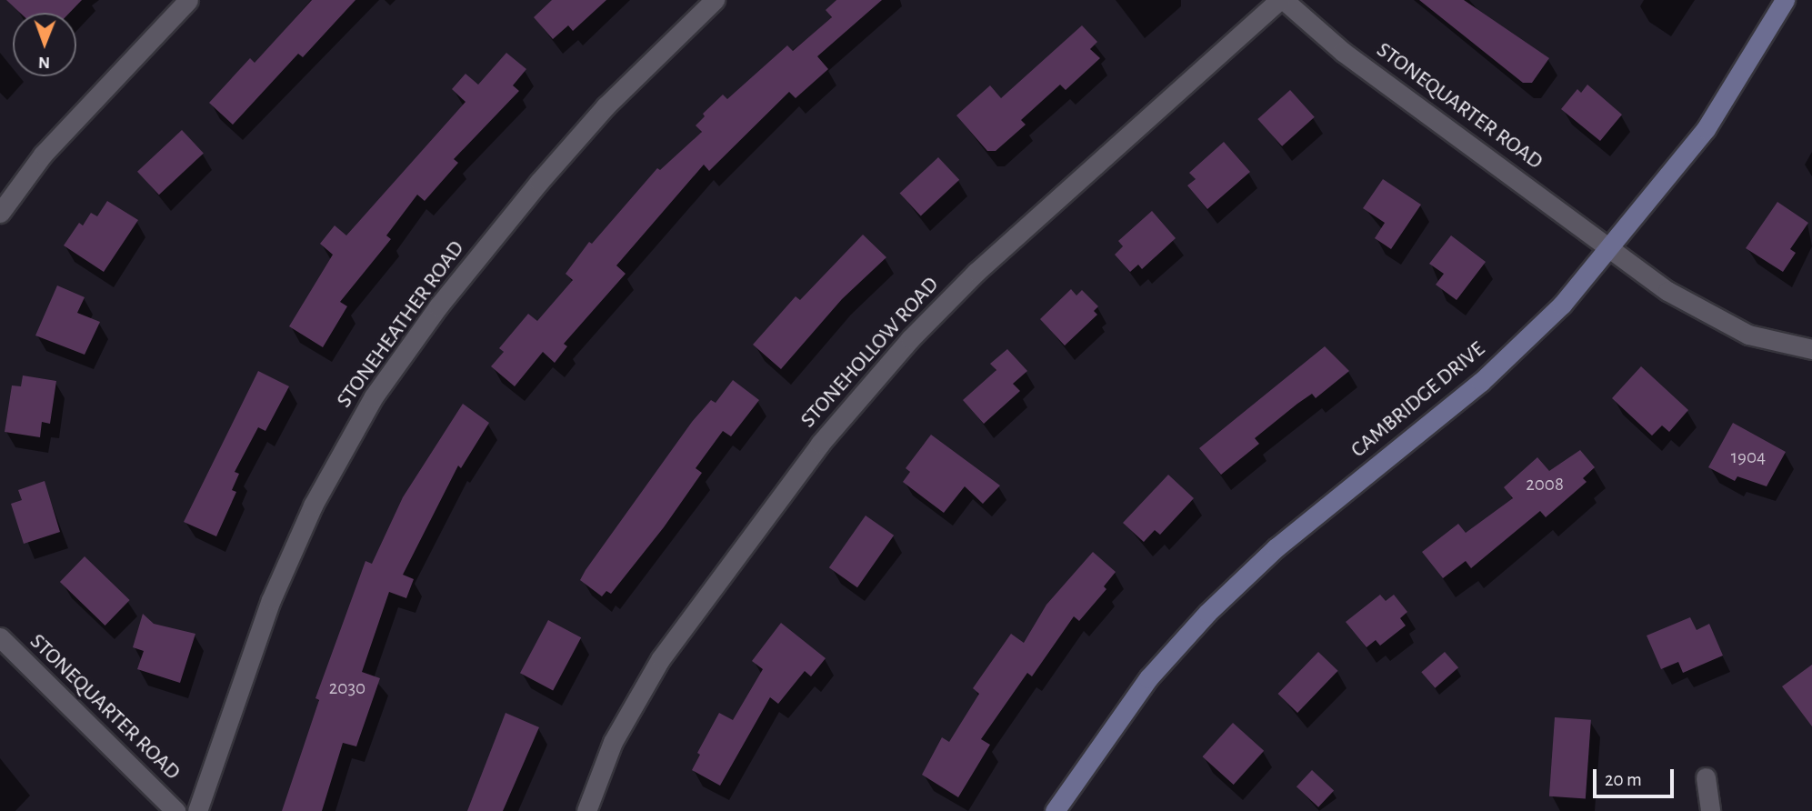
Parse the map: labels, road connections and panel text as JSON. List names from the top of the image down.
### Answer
{
  "streets": {
    "street": [
      "STONEQUARTER ROAD",
      "STONEHEATHER ROAD",
      "STONEHOLLOW ROAD",
      "CAMBRIDGE DRIVE"
    ]
  },
  "crossings": [
    ["STONEQUARTER ROAD", "STONEHOLLOW ROAD"],
    ["STONEQUARTER ROAD", "CAMBRIDGE DRIVE"]
  ],
  "house_numbers": ["1904", "2008", "2030"],
  "scale_bar": "20 m",
  "north": "bottom"
}
